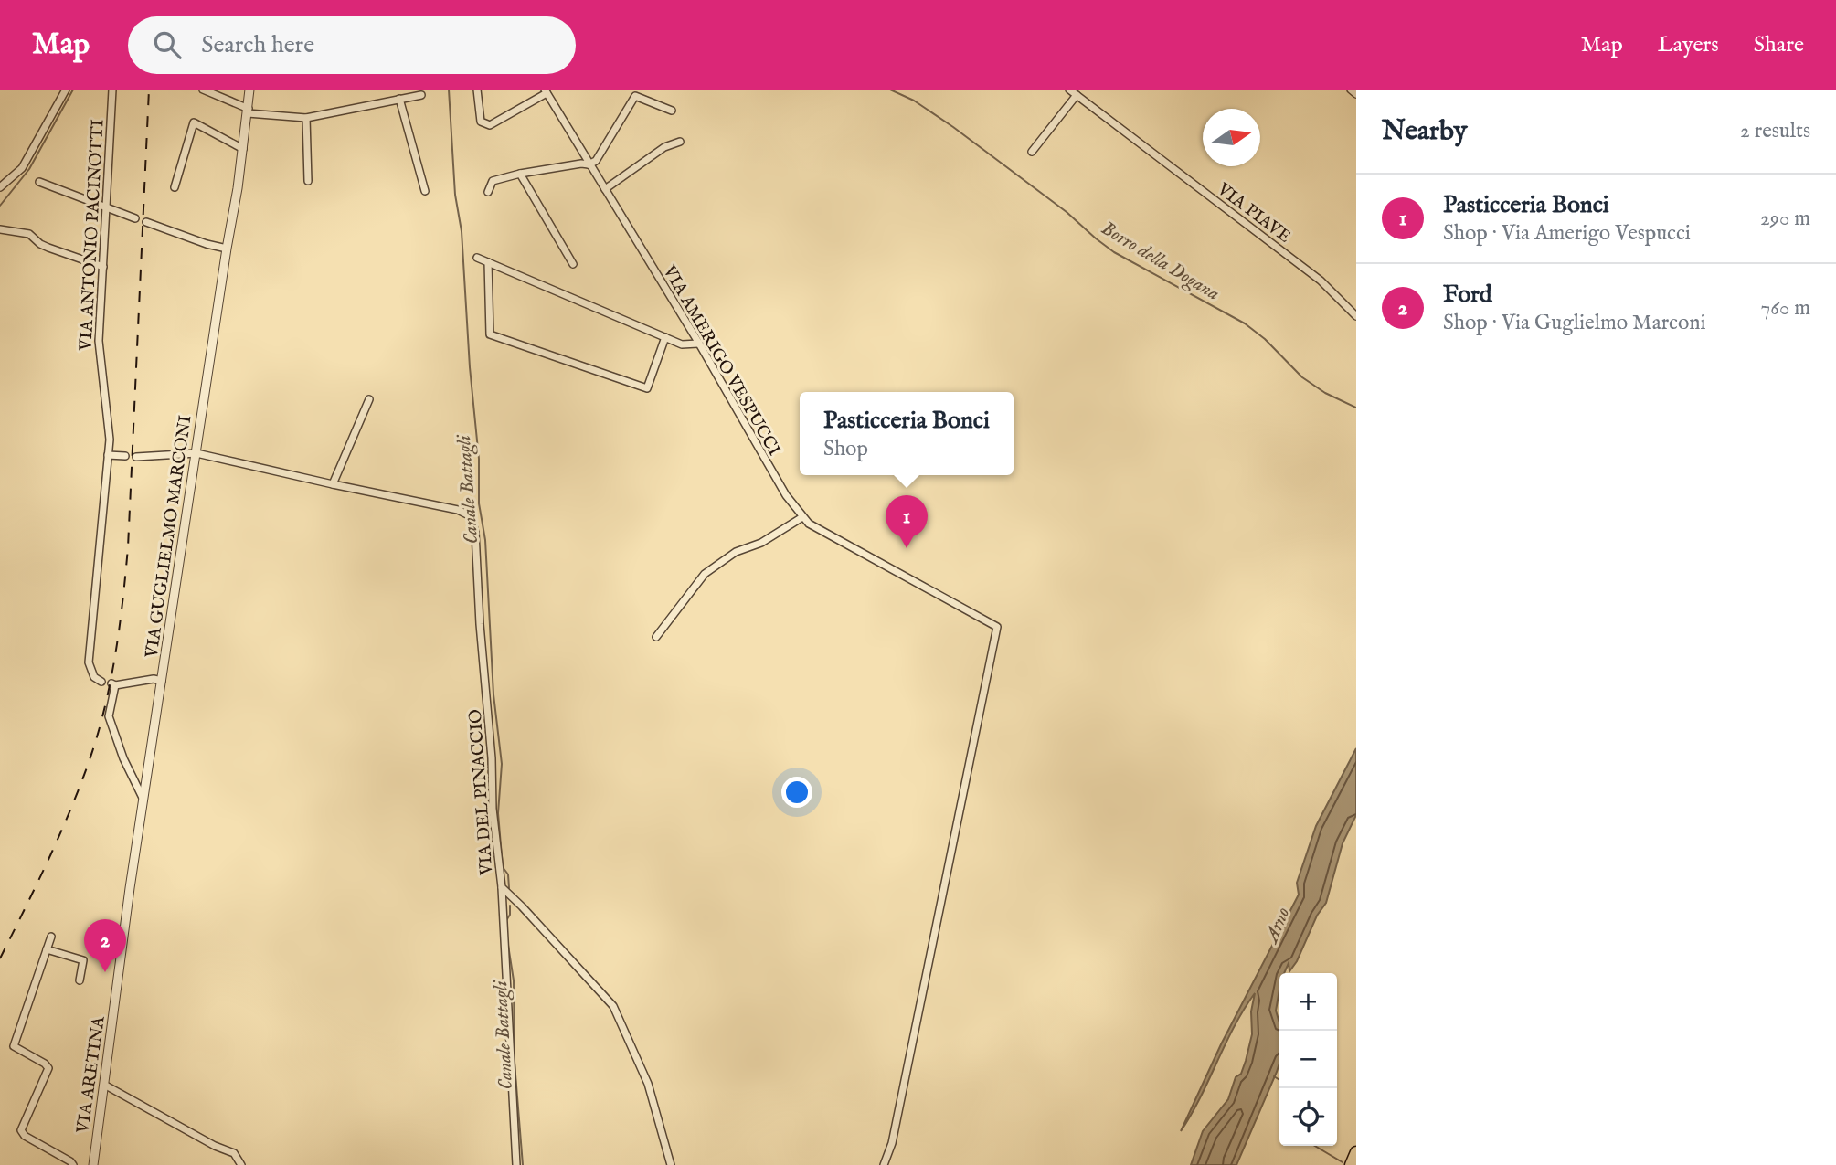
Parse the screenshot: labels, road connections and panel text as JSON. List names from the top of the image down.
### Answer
{
  "streets": {
    "street": [
      "VIA PIAVE",
      "VIA ANTONIO PACINOTTI",
      "VIA AMERIGO VESPUCCI",
      "VIA GUGLIELMO MARCONI",
      "VIA DEL PINACCIO",
      "VIA ARETINA"
    ]
  },
  "crossings": [
    ["VIA GUGLIELMO MARCONI", "VIA ARETINA"]
  ],
  "water": ["Borro della Dogana", "Canale Battagli", "Arno"],
  "north": "right",
  "page": {
    "header": "Map",
    "search": "Search here",
    "nav": ["Map", "Layers", "Share"],
    "heading": ["Nearby", "2 results"],
    "list": [
      {
        "mark": "1",
        "name": "Pasticceria Bonci",
        "note": "Shop · Via Amerigo Vespucci",
        "value": "290 m"
      },
      {
        "mark": "2",
        "name": "Ford",
        "note": "Shop · Via Guglielmo Marconi",
        "value": "760 m"
      }
    ],
    "popup": ["Pasticceria Bonci", "Shop"],
    "pins": ["1", "2"],
    "map_buttons": ["+", "−"]
  }
}
